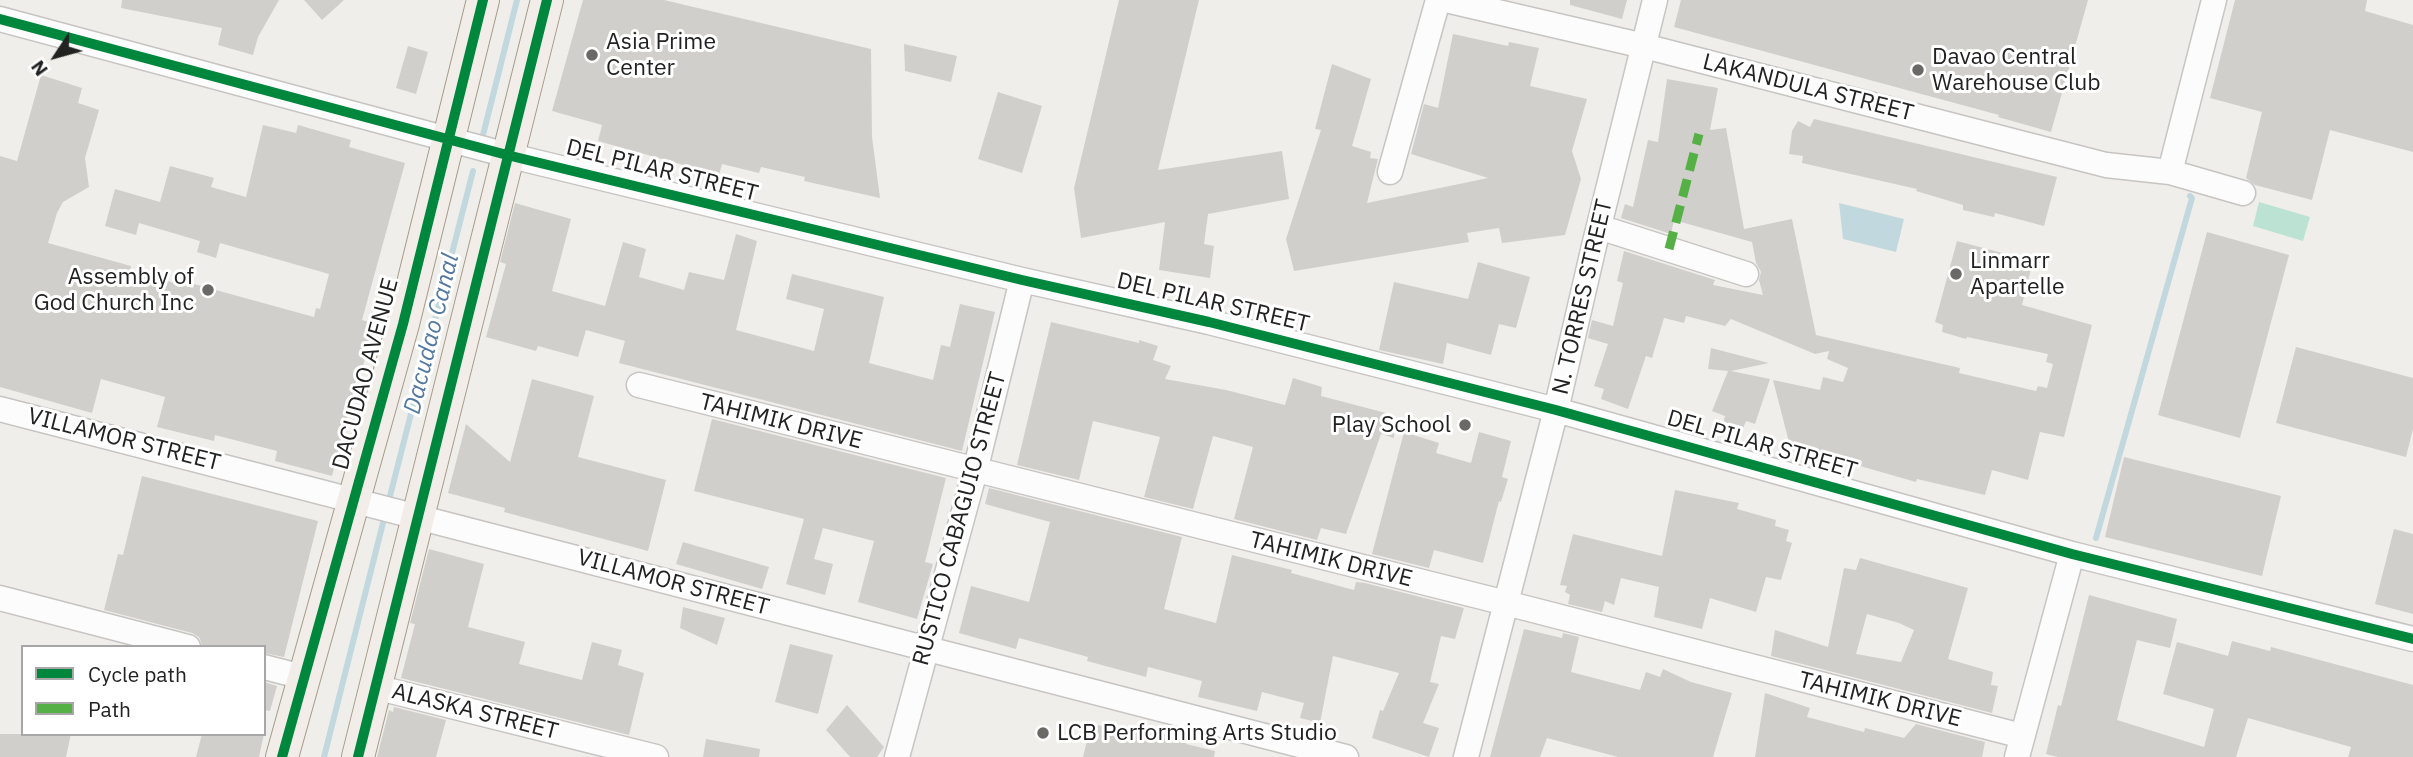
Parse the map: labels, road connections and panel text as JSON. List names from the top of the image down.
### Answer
{
  "streets": {
    "main road": ["DACUDAO AVENUE"],
    "street": [
      "LAKANDULA STREET",
      "DEL PILAR STREET",
      "N. TORRES STREET",
      "TAHIMIK DRIVE",
      "VILLAMOR STREET",
      "RUSTICO CABAGUIO STREET",
      "ALASKA STREET"
    ]
  },
  "crossings": [
    ["LAKANDULA STREET", "N. TORRES STREET"],
    ["DEL PILAR STREET", "N. TORRES STREET"],
    ["DEL PILAR STREET", "DACUDAO AVENUE"],
    ["DEL PILAR STREET", "RUSTICO CABAGUIO STREET"],
    ["N. TORRES STREET", "TAHIMIK DRIVE"],
    ["DACUDAO AVENUE", "VILLAMOR STREET"],
    ["TAHIMIK DRIVE", "RUSTICO CABAGUIO STREET"],
    ["VILLAMOR STREET", "RUSTICO CABAGUIO STREET"]
  ],
  "water": ["Dacudao Canal"],
  "places": [
    "Asia Prime Center",
    "Davao Central Warehouse Club",
    "Linmarr Apartelle",
    "Assembly of God Church Inc",
    "Play School",
    "LCB Performing Arts Studio"
  ],
  "legend": ["Cycle path", "Path"],
  "north": "bottom left"
}
